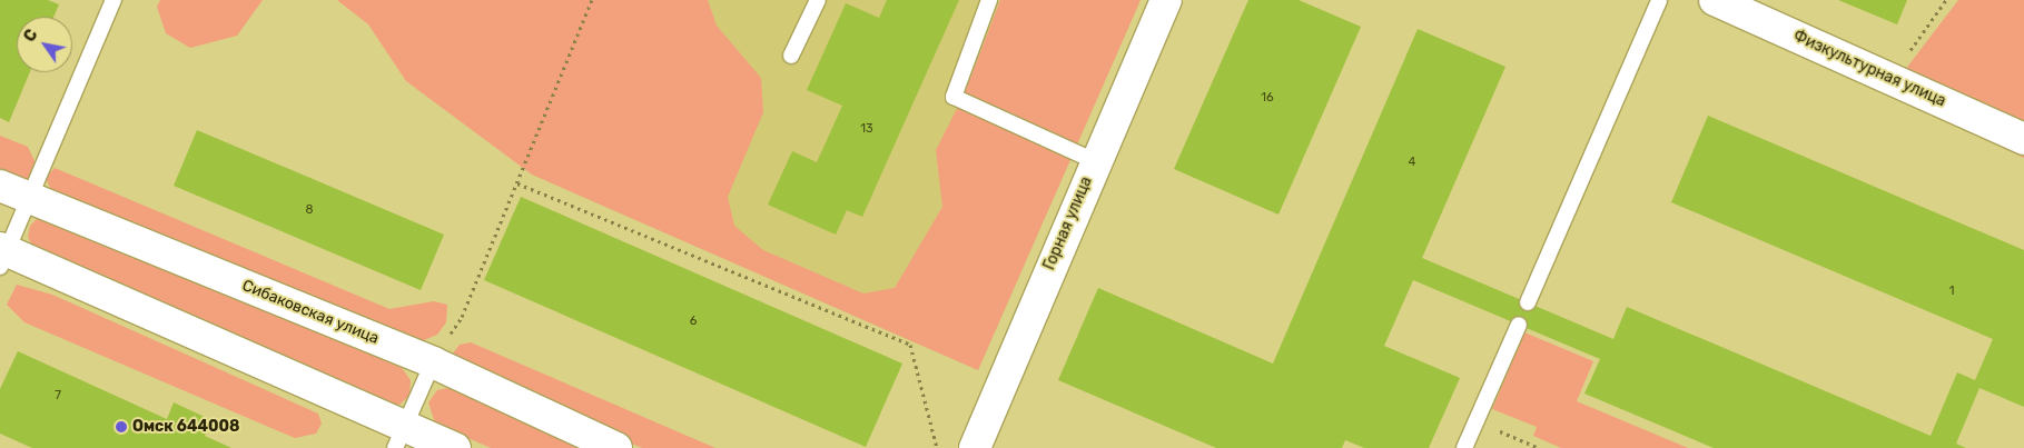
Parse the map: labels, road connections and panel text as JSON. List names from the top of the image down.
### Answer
{
  "streets": {
    "street": ["Физкультурная улица", "Горная улица", "Сибаковская улица"]
  },
  "places": ["Омск 644008"],
  "house_numbers": [
    "16",
    "13",
    "4",
    "8",
    "1",
    "6",
    "7"
  ],
  "north": "top left"
}
